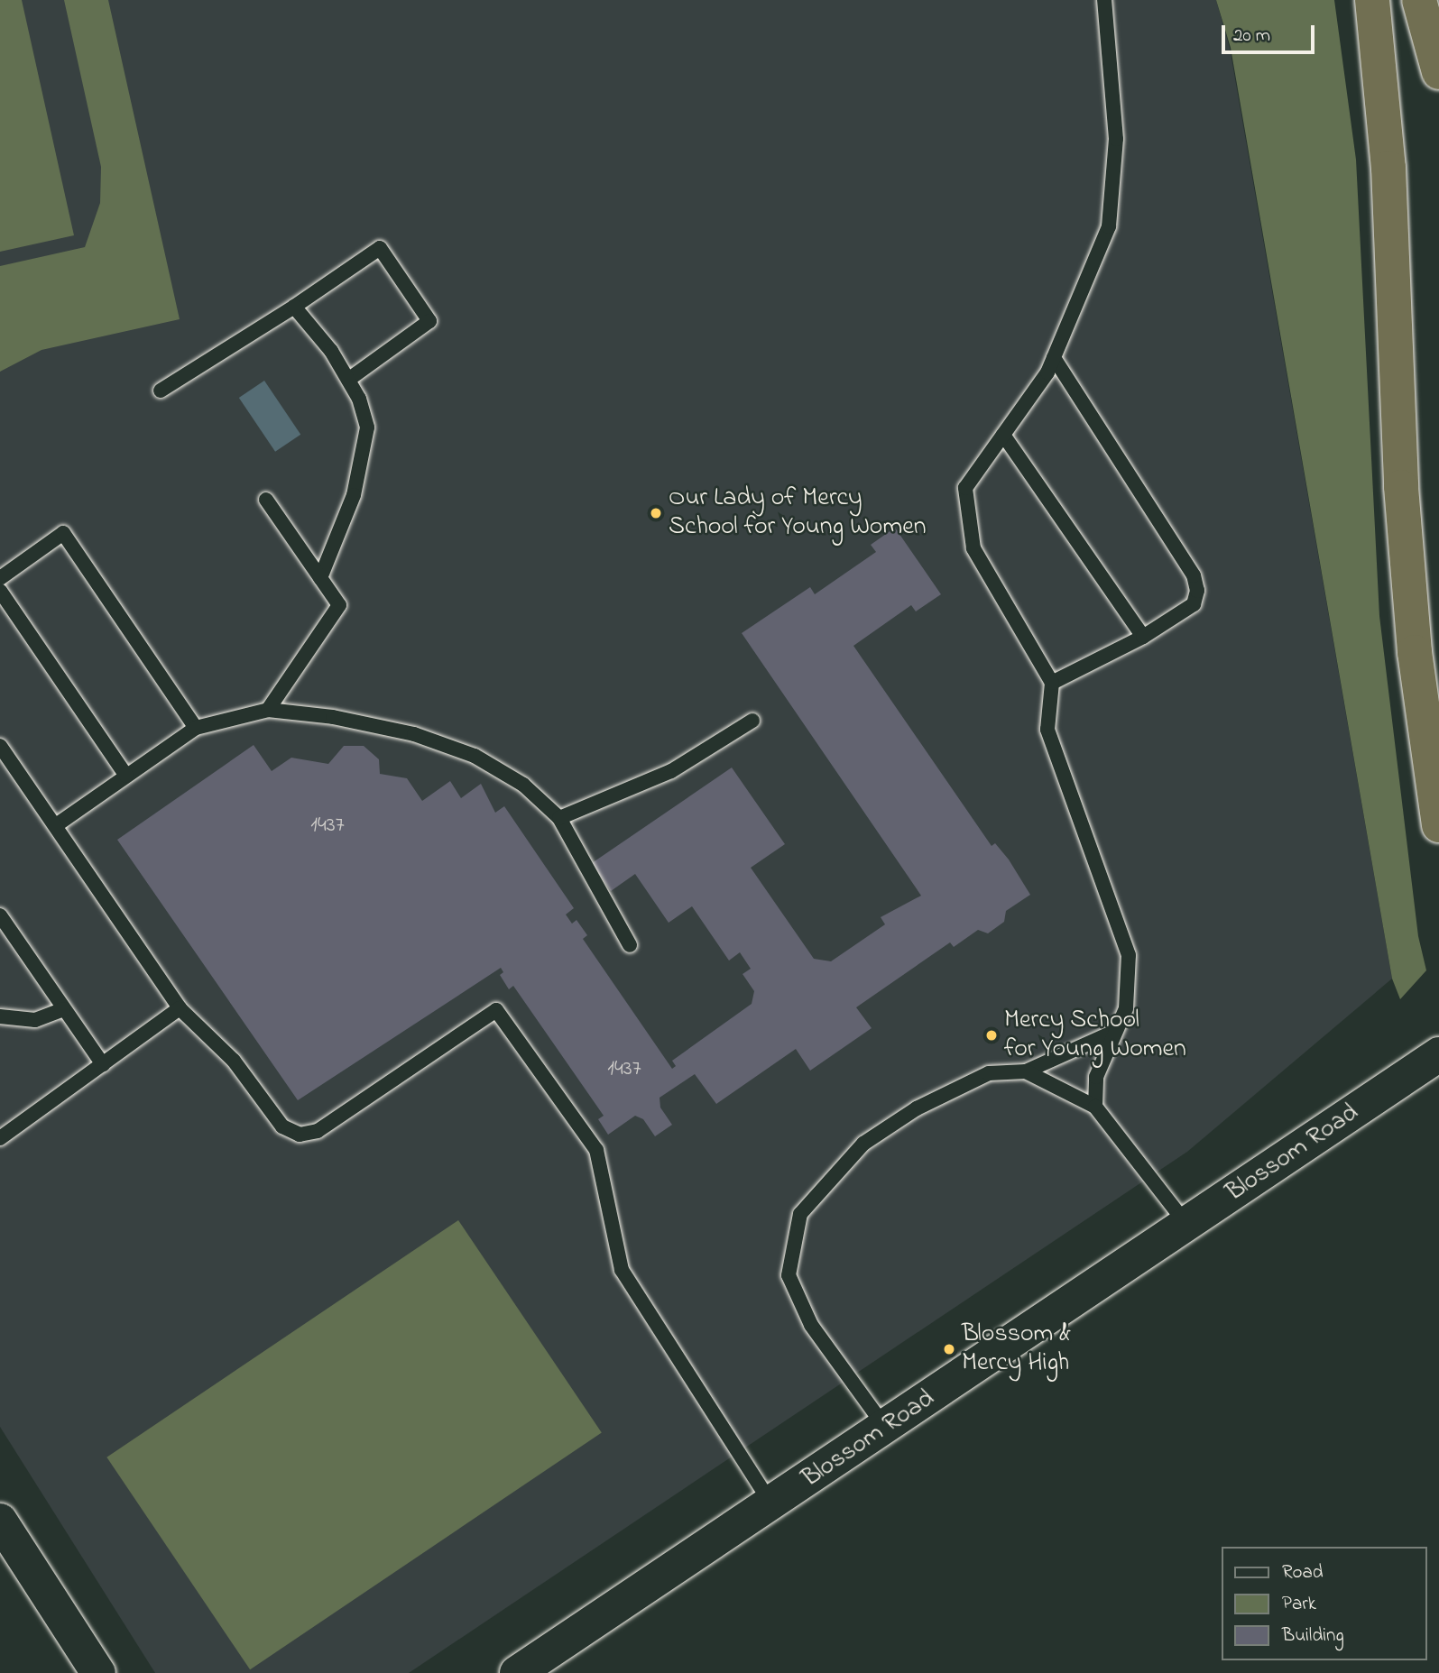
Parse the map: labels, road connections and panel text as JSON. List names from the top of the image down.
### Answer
{
  "streets": {
    "street": ["Blossom Road"]
  },
  "places": ["Our Lady of Mercy School for Young Women", "Mercy School for Young Women", "Blossom & Mercy High"],
  "house_numbers": ["1437", "1437"],
  "legend": ["Road", "Park", "Building"],
  "scale_bar": "20 m"
}
